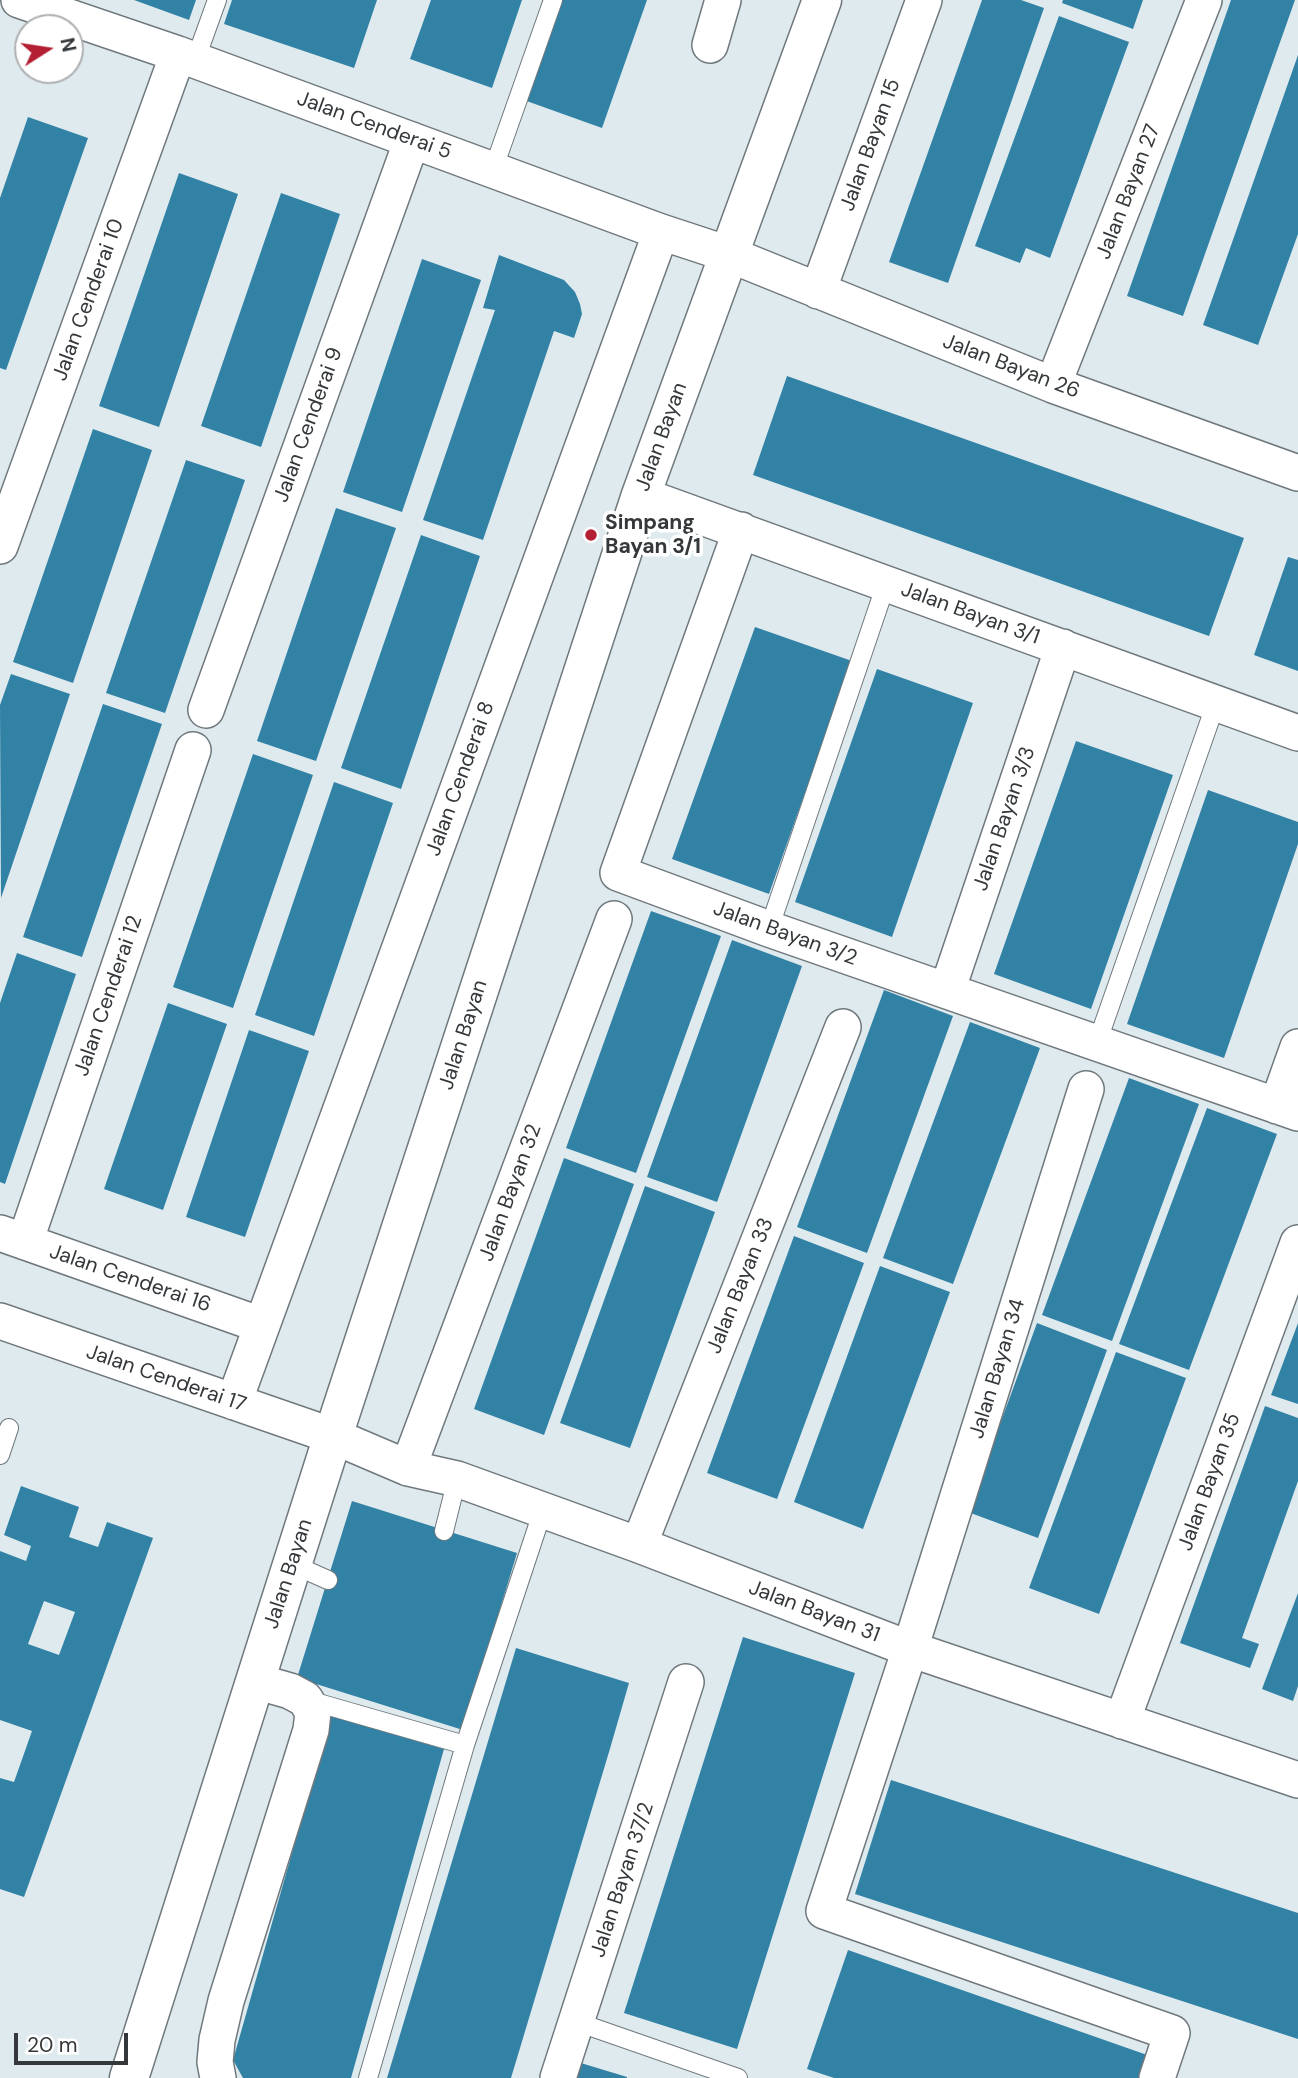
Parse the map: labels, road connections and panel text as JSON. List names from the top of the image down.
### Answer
{
  "streets": {
    "street": [
      "Jalan Cenderai 5",
      "Jalan Bayan 15",
      "Jalan Bayan 27",
      "Jalan Cenderai 10",
      "Jalan Bayan 26",
      "Jalan Cenderai 9",
      "Jalan Bayan",
      "Jalan Bayan 3/1",
      "Jalan Cenderai 8",
      "Jalan Bayan 3/3",
      "Jalan Bayan 3/2",
      "Jalan Cenderai 12",
      "Jalan Bayan 32",
      "Jalan Cenderai 16",
      "Jalan Bayan 33",
      "Jalan Bayan 34",
      "Jalan Cenderai 17",
      "Jalan Bayan 35",
      "Jalan Bayan 31",
      "Jalan Bayan 37/2"
    ]
  },
  "crossings": [
    ["Jalan Cenderai 5", "Jalan Cenderai 10"],
    ["Jalan Cenderai 5", "Jalan Bayan 26"],
    ["Jalan Cenderai 5", "Jalan Cenderai 9"],
    ["Jalan Cenderai 5", "Jalan Bayan"],
    ["Jalan Cenderai 5", "Jalan Cenderai 8"],
    ["Jalan Bayan 15", "Jalan Bayan 26"],
    ["Jalan Bayan 27", "Jalan Bayan 26"],
    ["Jalan Bayan 26", "Jalan Bayan"],
    ["Jalan Bayan", "Jalan Bayan 3/1"],
    ["Jalan Bayan", "Jalan Cenderai 17"],
    ["Jalan Bayan", "Jalan Bayan 31"],
    ["Jalan Bayan 3/1", "Jalan Bayan 3/3"],
    ["Jalan Bayan 3/1", "Jalan Bayan 3/2"],
    ["Jalan Cenderai 8", "Jalan Cenderai 16"],
    ["Jalan Cenderai 8", "Jalan Cenderai 17"],
    ["Jalan Bayan 3/3", "Jalan Bayan 3/2"],
    ["Jalan Cenderai 12", "Jalan Cenderai 16"],
    ["Jalan Bayan 32", "Jalan Bayan 31"],
    ["Jalan Bayan 33", "Jalan Bayan 31"],
    ["Jalan Bayan 34", "Jalan Bayan 31"],
    ["Jalan Cenderai 17", "Jalan Bayan 31"],
    ["Jalan Bayan 35", "Jalan Bayan 31"]
  ],
  "places": ["Simpang Bayan 3/1"],
  "scale_bar": "20 m",
  "north": "right"
}
